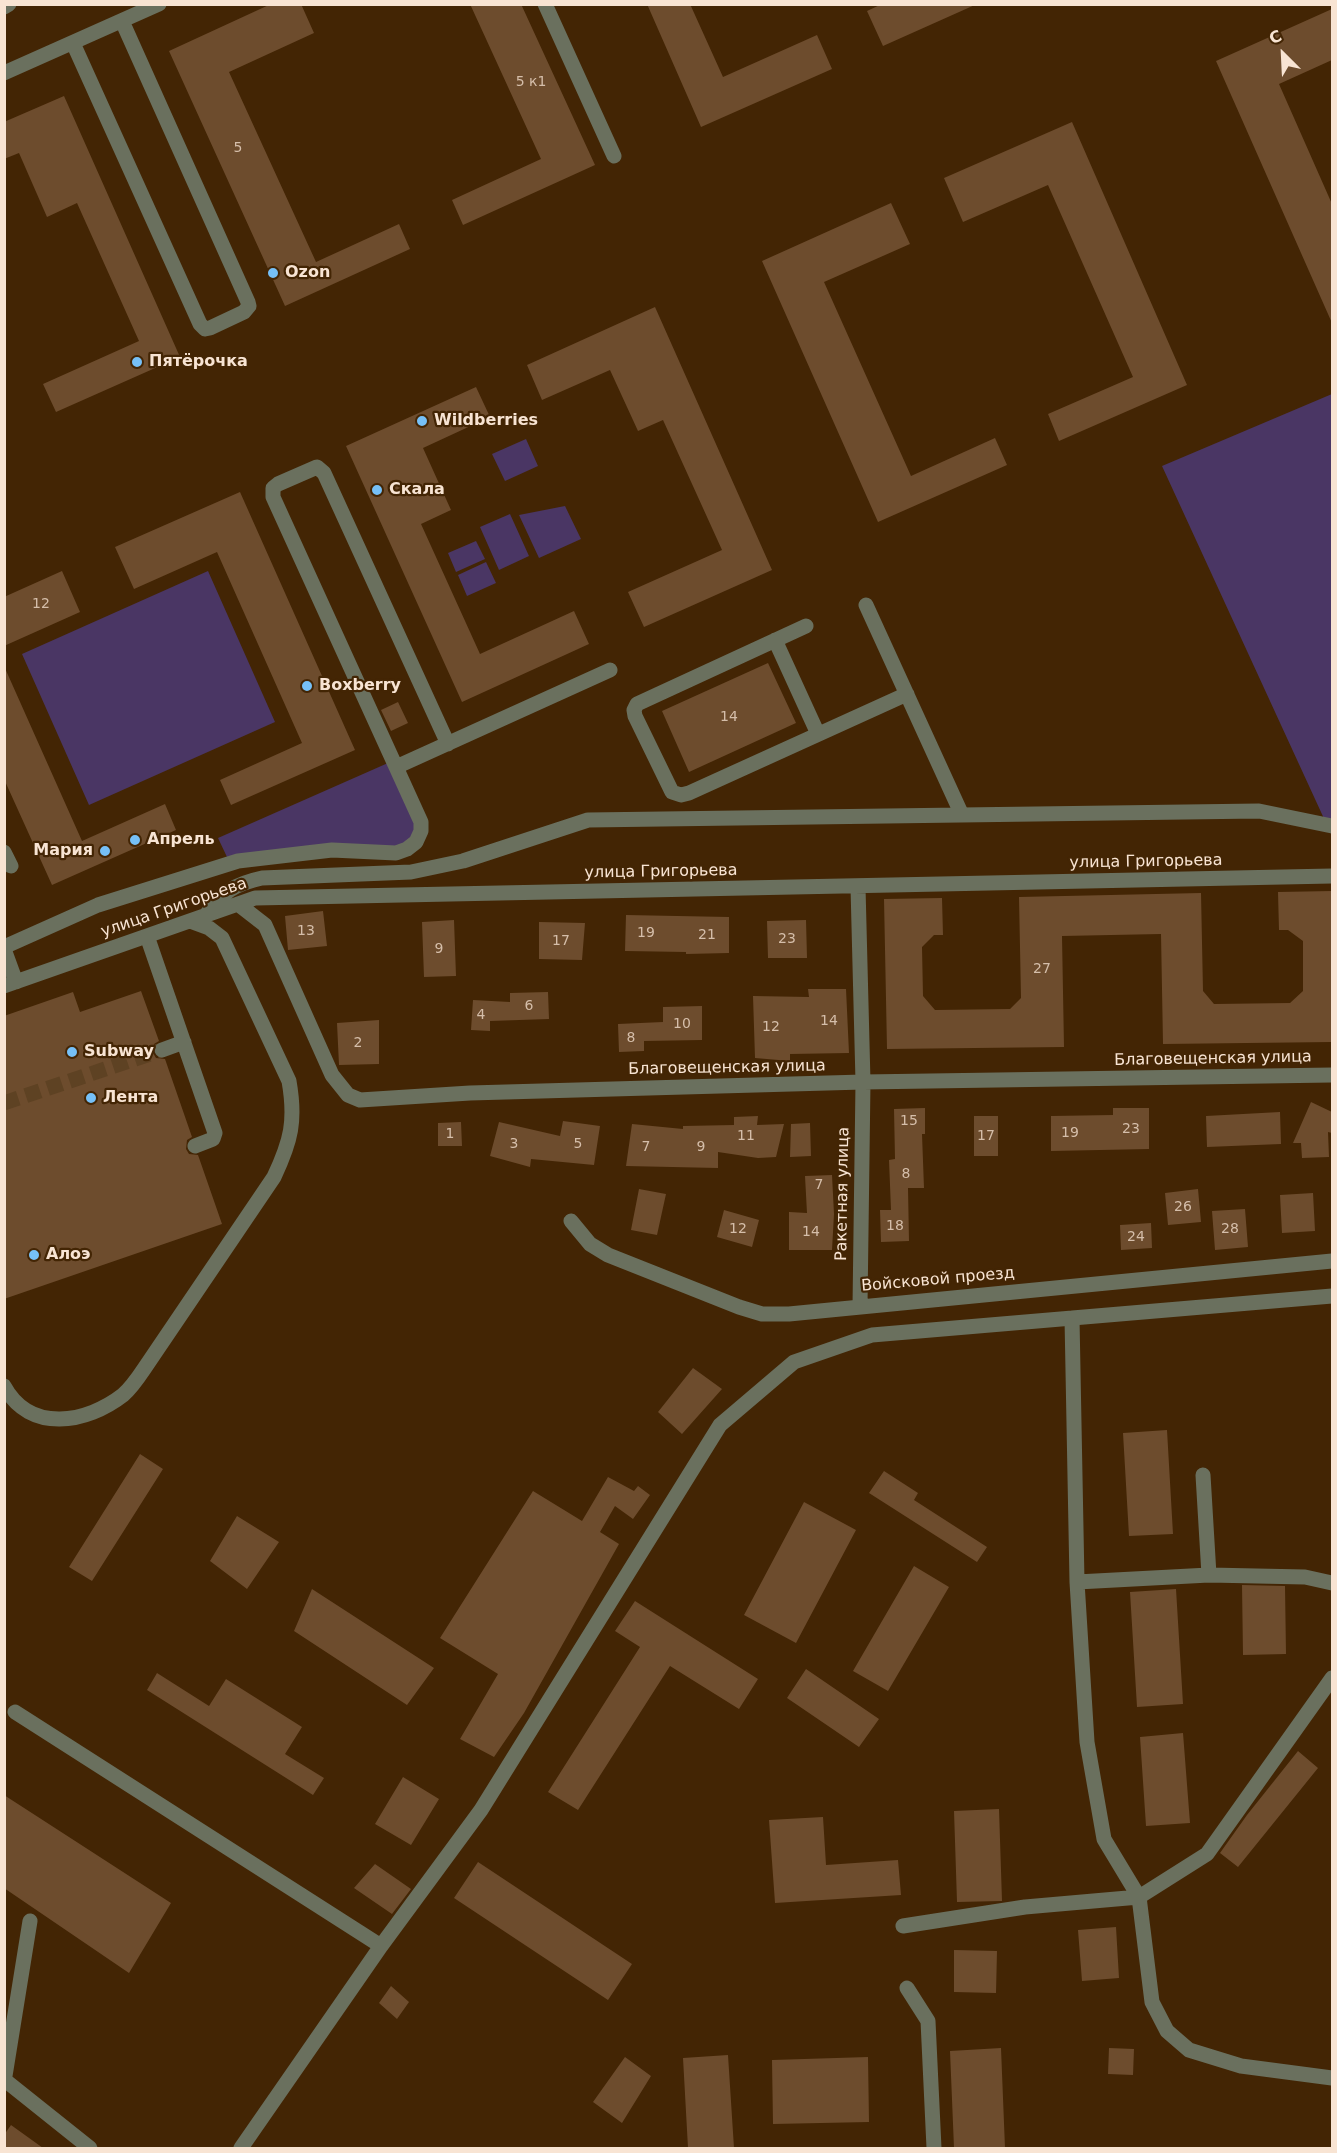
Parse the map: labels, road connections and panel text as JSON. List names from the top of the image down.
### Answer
{
  "streets": {
    "street": [
      "улица Григорьева",
      "Благовещенская улица",
      "Ракетная улица",
      "Войсковой проезд"
    ]
  },
  "crossings": [
    ["улица Григорьева", "Благовещенская улица"],
    ["улица Григорьева", "Ракетная улица"],
    ["Благовещенская улица", "Ракетная улица"],
    ["Ракетная улица", "Войсковой проезд"]
  ],
  "places": [
    "Ozon",
    "Пятёрочка",
    "Wildberries",
    "Скала",
    "Boxberry",
    "Апрель",
    "Мария",
    "Subway",
    "Лента",
    "Алоэ"
  ],
  "house_numbers": [
    "5 к1",
    "5",
    "12",
    "14",
    "13",
    "19",
    "21",
    "23",
    "17",
    "9",
    "27",
    "6",
    "4",
    "14",
    "10",
    "12",
    "8",
    "2",
    "15",
    "23",
    "19",
    "1",
    "11",
    "17",
    "3",
    "5",
    "7",
    "9",
    "8",
    "7",
    "26",
    "18",
    "12",
    "28",
    "14",
    "24"
  ],
  "north": "top left"
}
